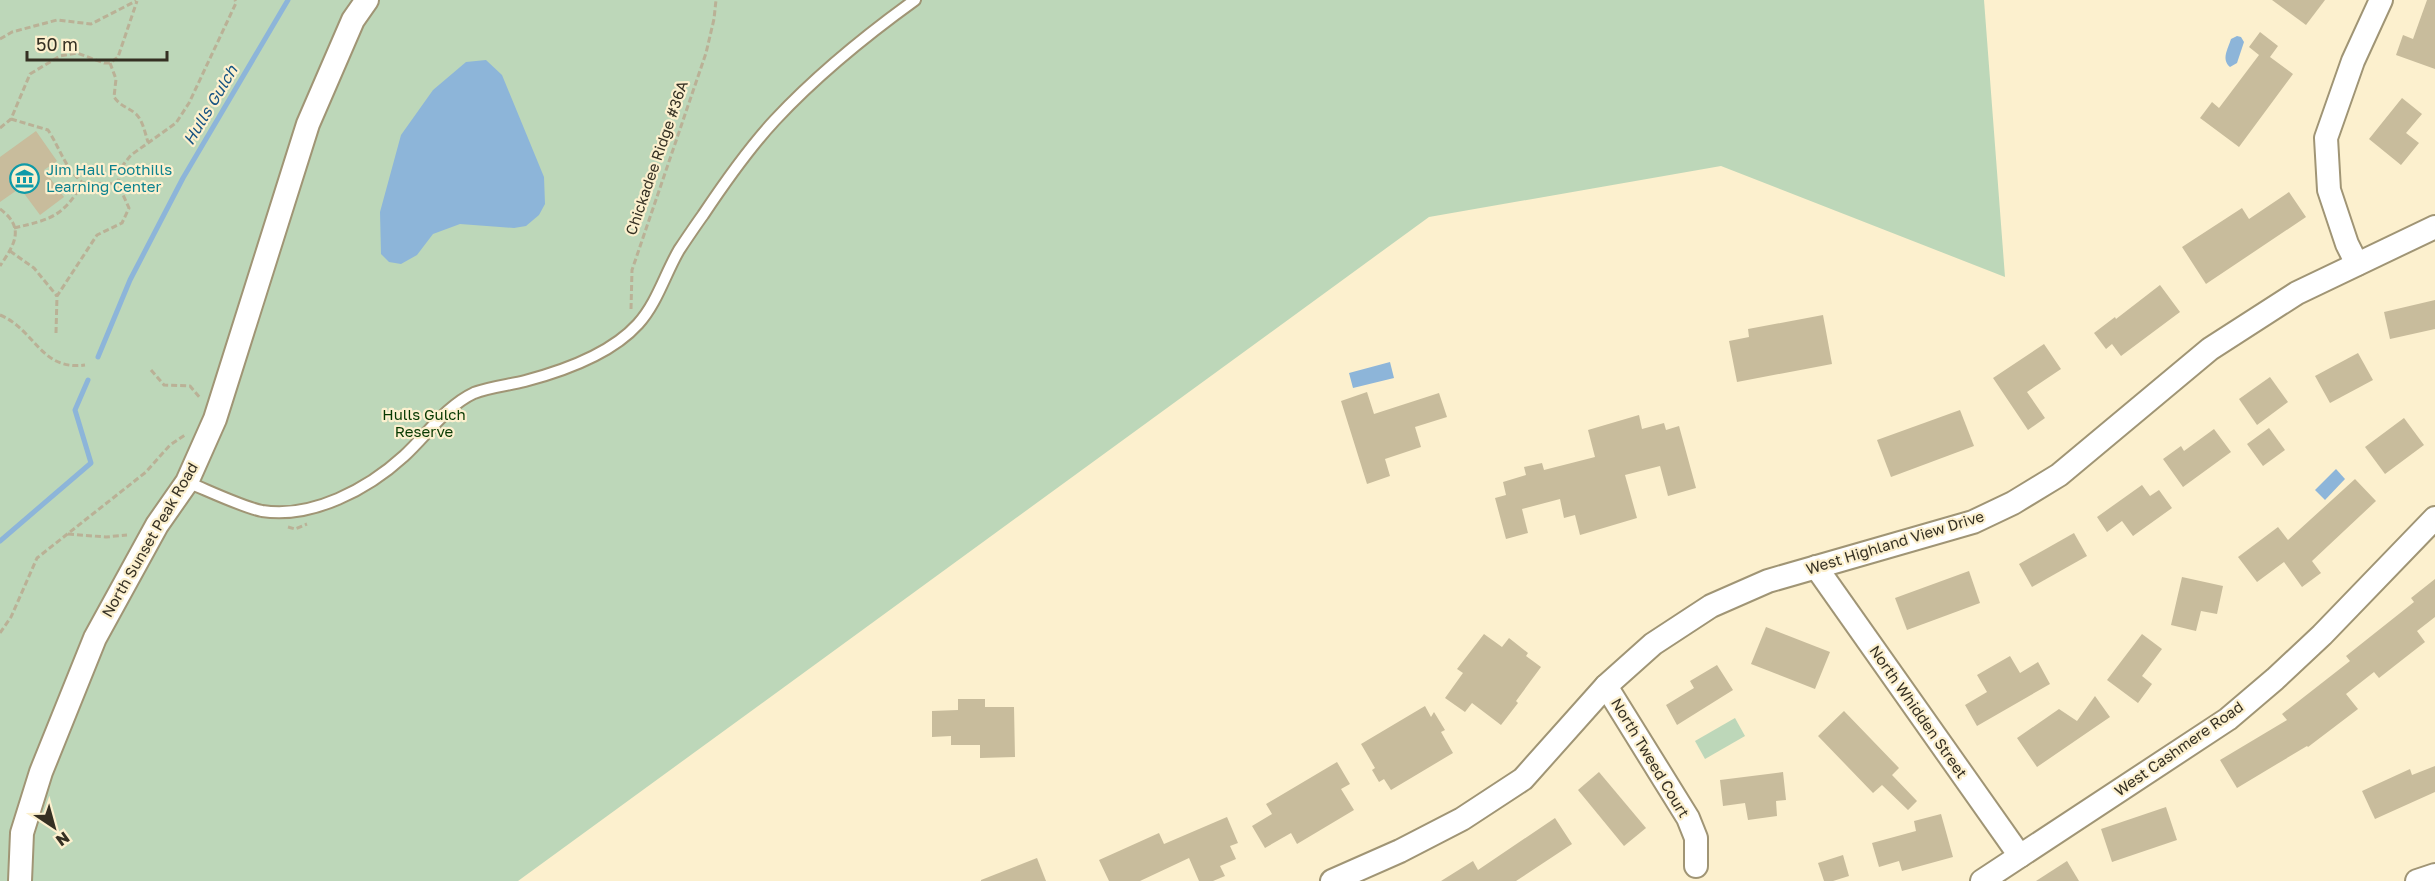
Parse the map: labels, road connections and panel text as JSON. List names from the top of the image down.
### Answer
{
  "streets": {
    "street": [
      "North Sunset Peak Road",
      "West Highland View Drive",
      "North Whidden Street",
      "West Cashmere Road",
      "North Tweed Court"
    ],
    "path": ["Chickadee Ridge #36A"]
  },
  "crossings": [
    ["West Highland View Drive", "North Whidden Street"],
    ["West Highland View Drive", "North Tweed Court"],
    ["North Whidden Street", "West Cashmere Road"]
  ],
  "water": ["Hulls Gulch"],
  "parks": ["Hulls Gulch Reserve"],
  "places": {
    "museum": ["Jim Hall Foothills Learning Center"]
  },
  "scale_bar": "50 m",
  "north": "bottom right"
}
